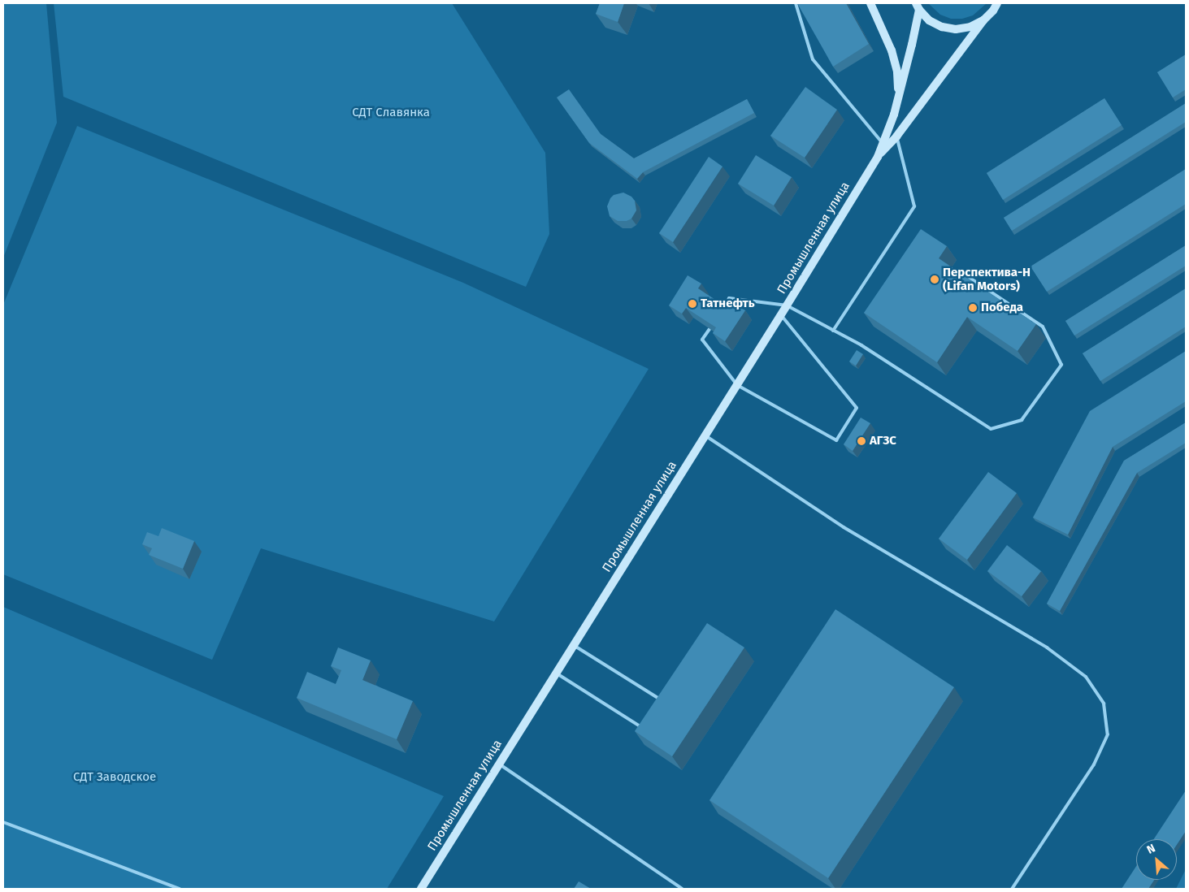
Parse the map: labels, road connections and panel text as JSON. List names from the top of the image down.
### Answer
{
  "streets": {
    "main road": ["Промышленная улица"]
  },
  "parks": ["СДТ Славянка", "СДТ Заводское"],
  "places": [
    "Перспектива-Н (Lifan Motors)",
    "Татнефть",
    "Победа",
    "АГЗС"
  ],
  "north": "top left"
}
